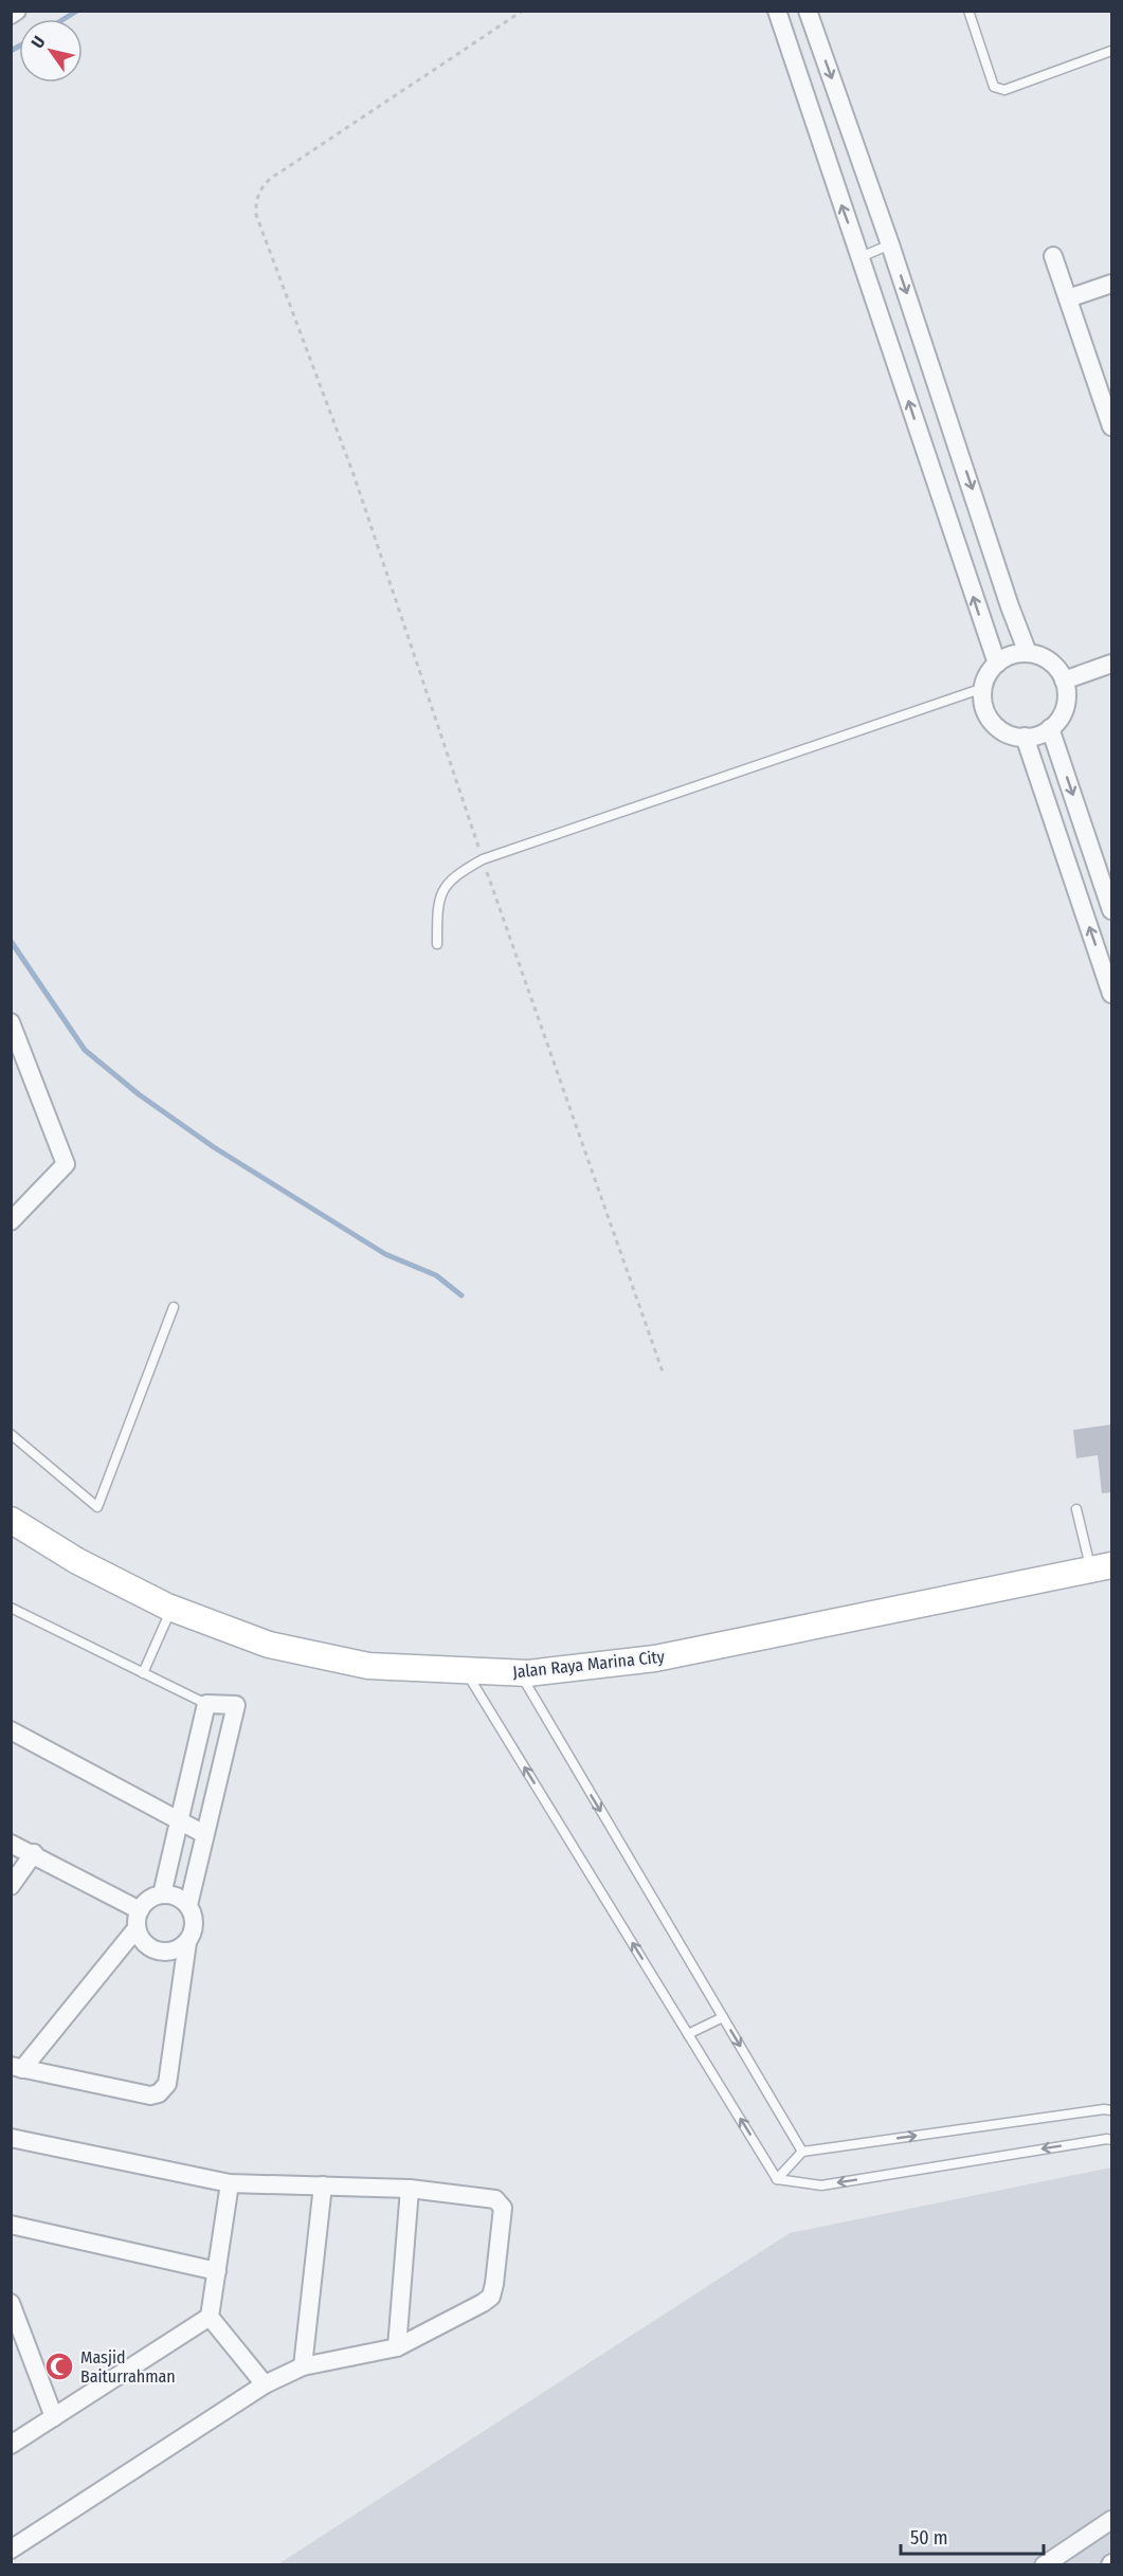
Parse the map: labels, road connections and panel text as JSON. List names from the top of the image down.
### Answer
{
  "streets": {
    "main road": ["Jalan Raya Marina City"]
  },
  "places": {
    "mosque": ["Masjid Baiturrahman"]
  },
  "scale_bar": "50 m",
  "north": "top left"
}
